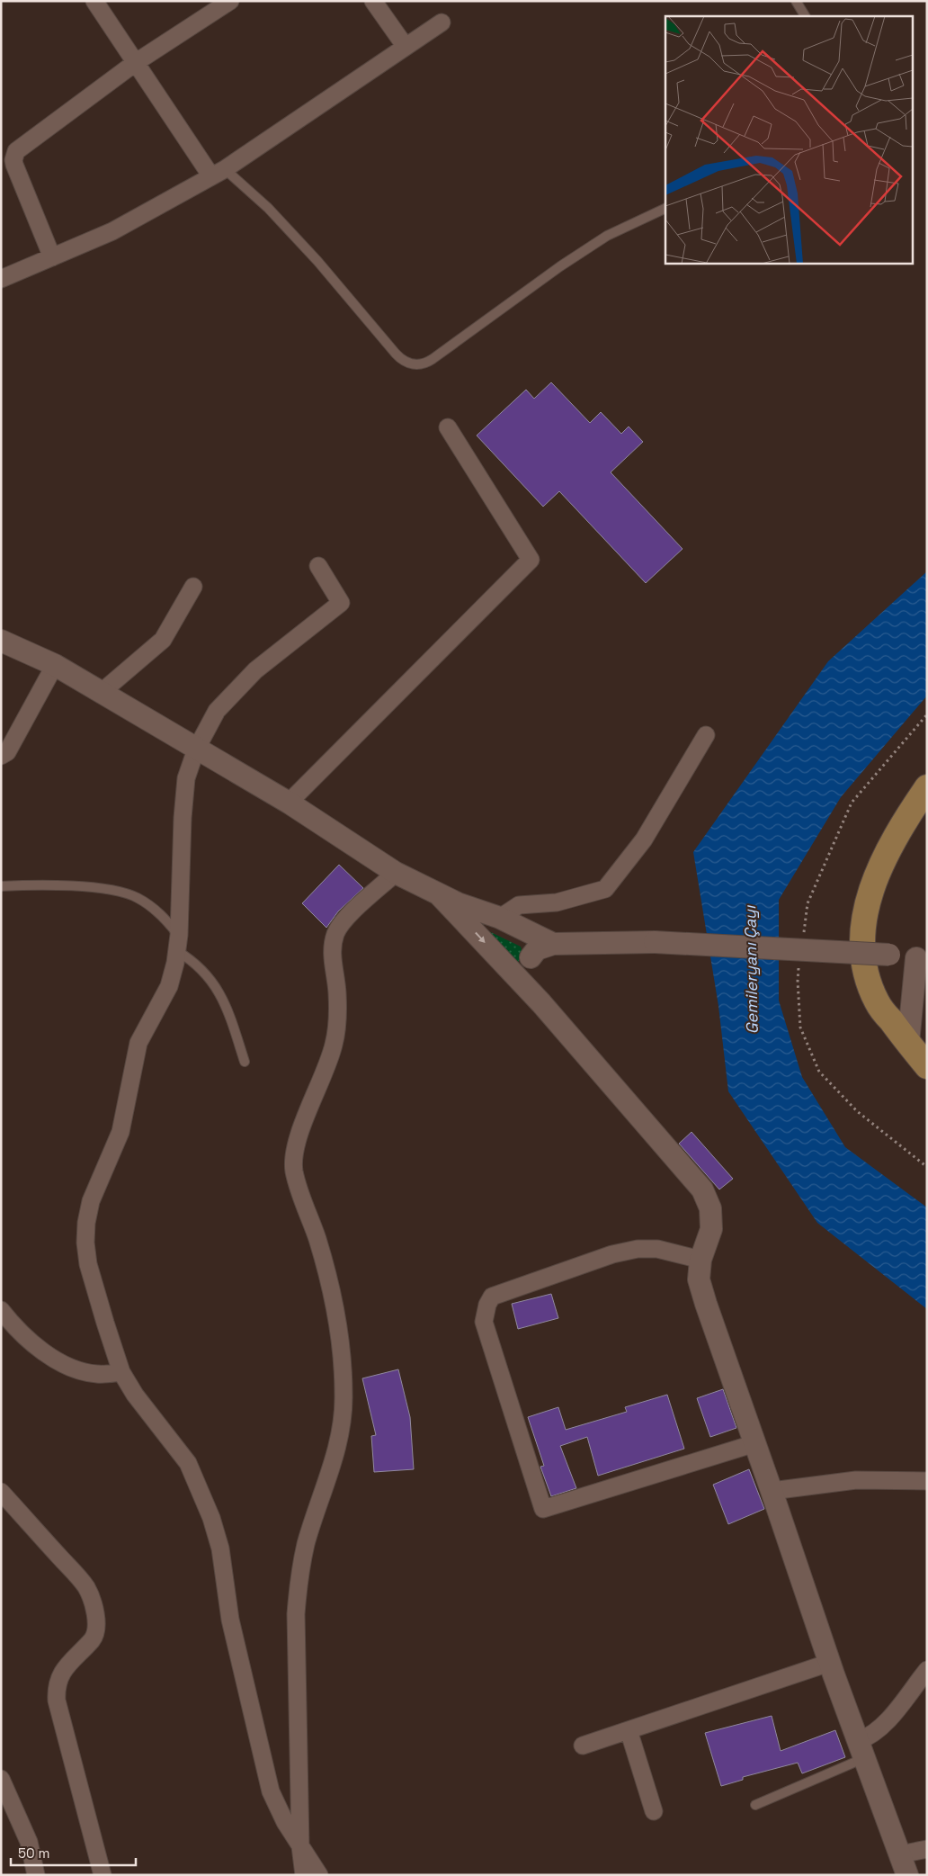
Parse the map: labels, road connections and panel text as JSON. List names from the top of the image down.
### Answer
{
  "water": ["Gemileryanı Çayı"],
  "scale_bar": "50 m"
}
